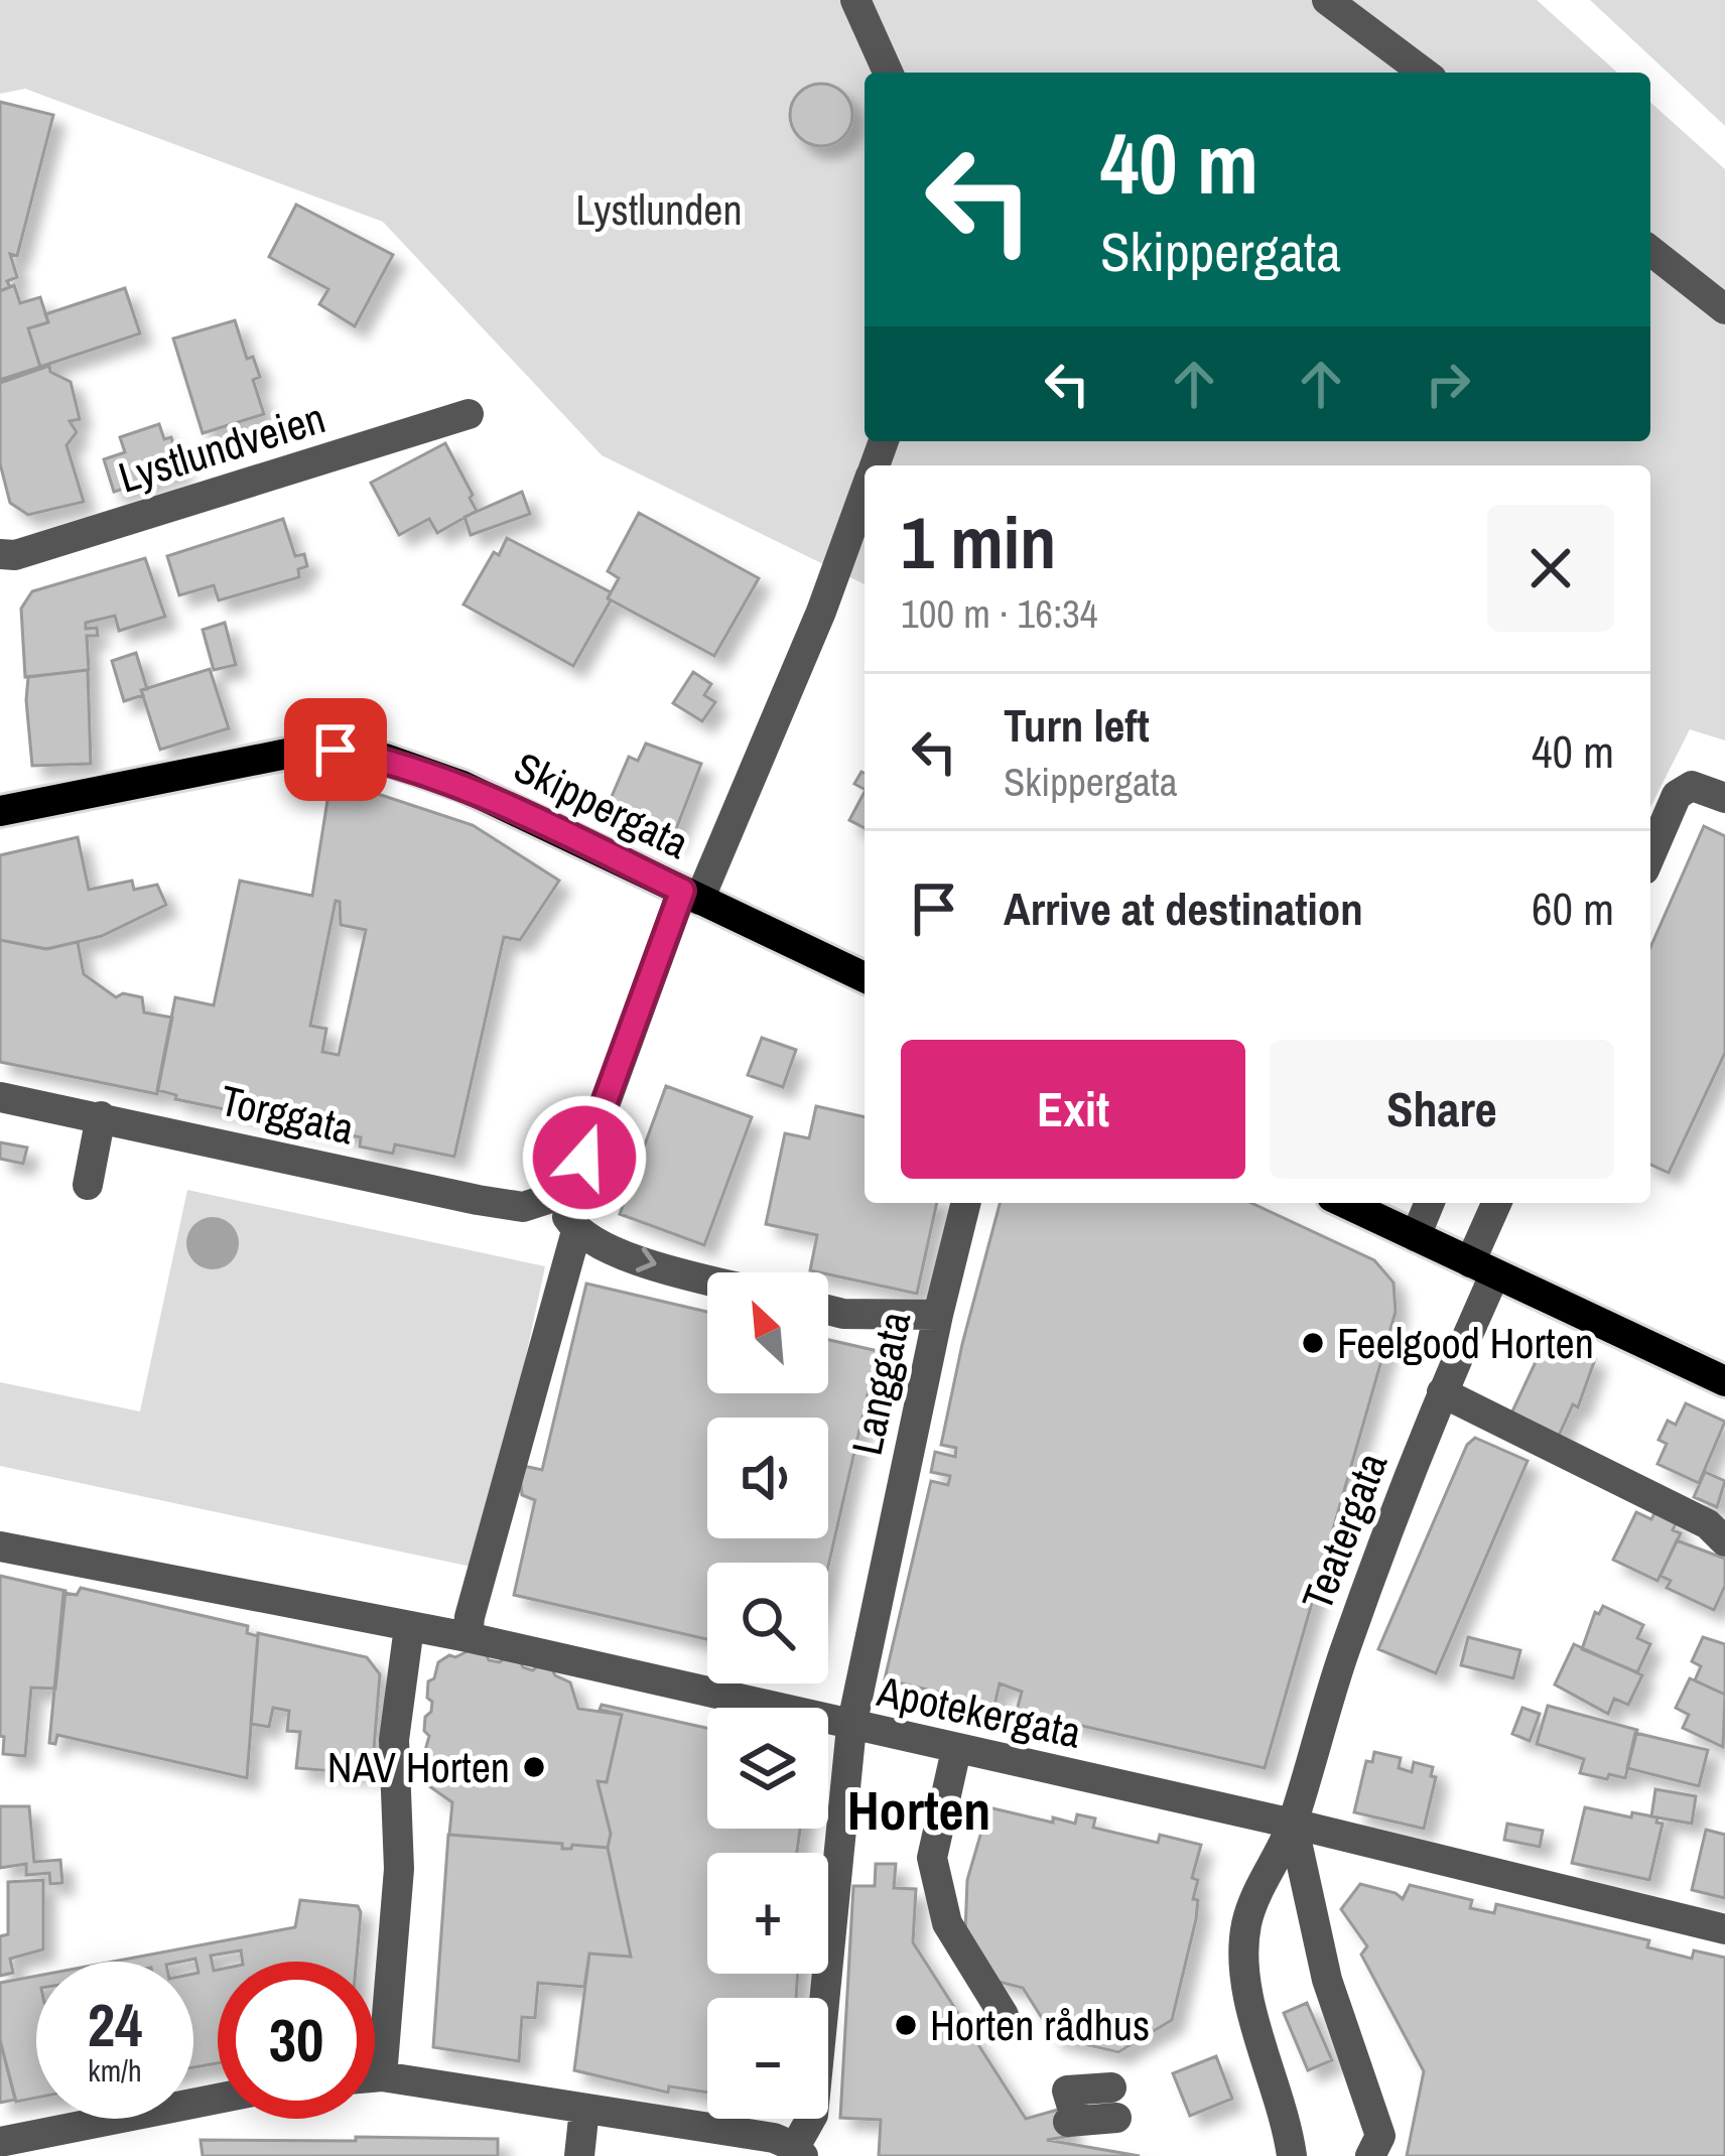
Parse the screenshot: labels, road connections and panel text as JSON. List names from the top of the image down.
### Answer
{
  "streets": {
    "main road": ["Skippergata"],
    "street": [
      "Lystlundveien",
      "Torggata",
      "Langgata",
      "Teatergata",
      "Apotekergata"
    ]
  },
  "crossings": [
    ["Langgata", "Apotekergata"],
    ["Teatergata", "Apotekergata"]
  ],
  "districts": ["Horten"],
  "parks": ["Lystlunden"],
  "places": ["Feelgood Horten", "NAV Horten", "Horten rådhus"],
  "north": "top left",
  "page": {
    "turn": ["40 m", "Skippergata"],
    "heading": ["1 min", "100 m · 16:34"],
    "list": [
      {
        "name": "Turn left",
        "note": "Skippergata",
        "value": "40 m"
      },
      {
        "name": "Arrive at destination",
        "value": "60 m"
      }
    ],
    "buttons": ["Exit", "Share"],
    "map_buttons": ["+", "−"],
    "speed": "24 km/h",
    "limit": "30"
  }
}
